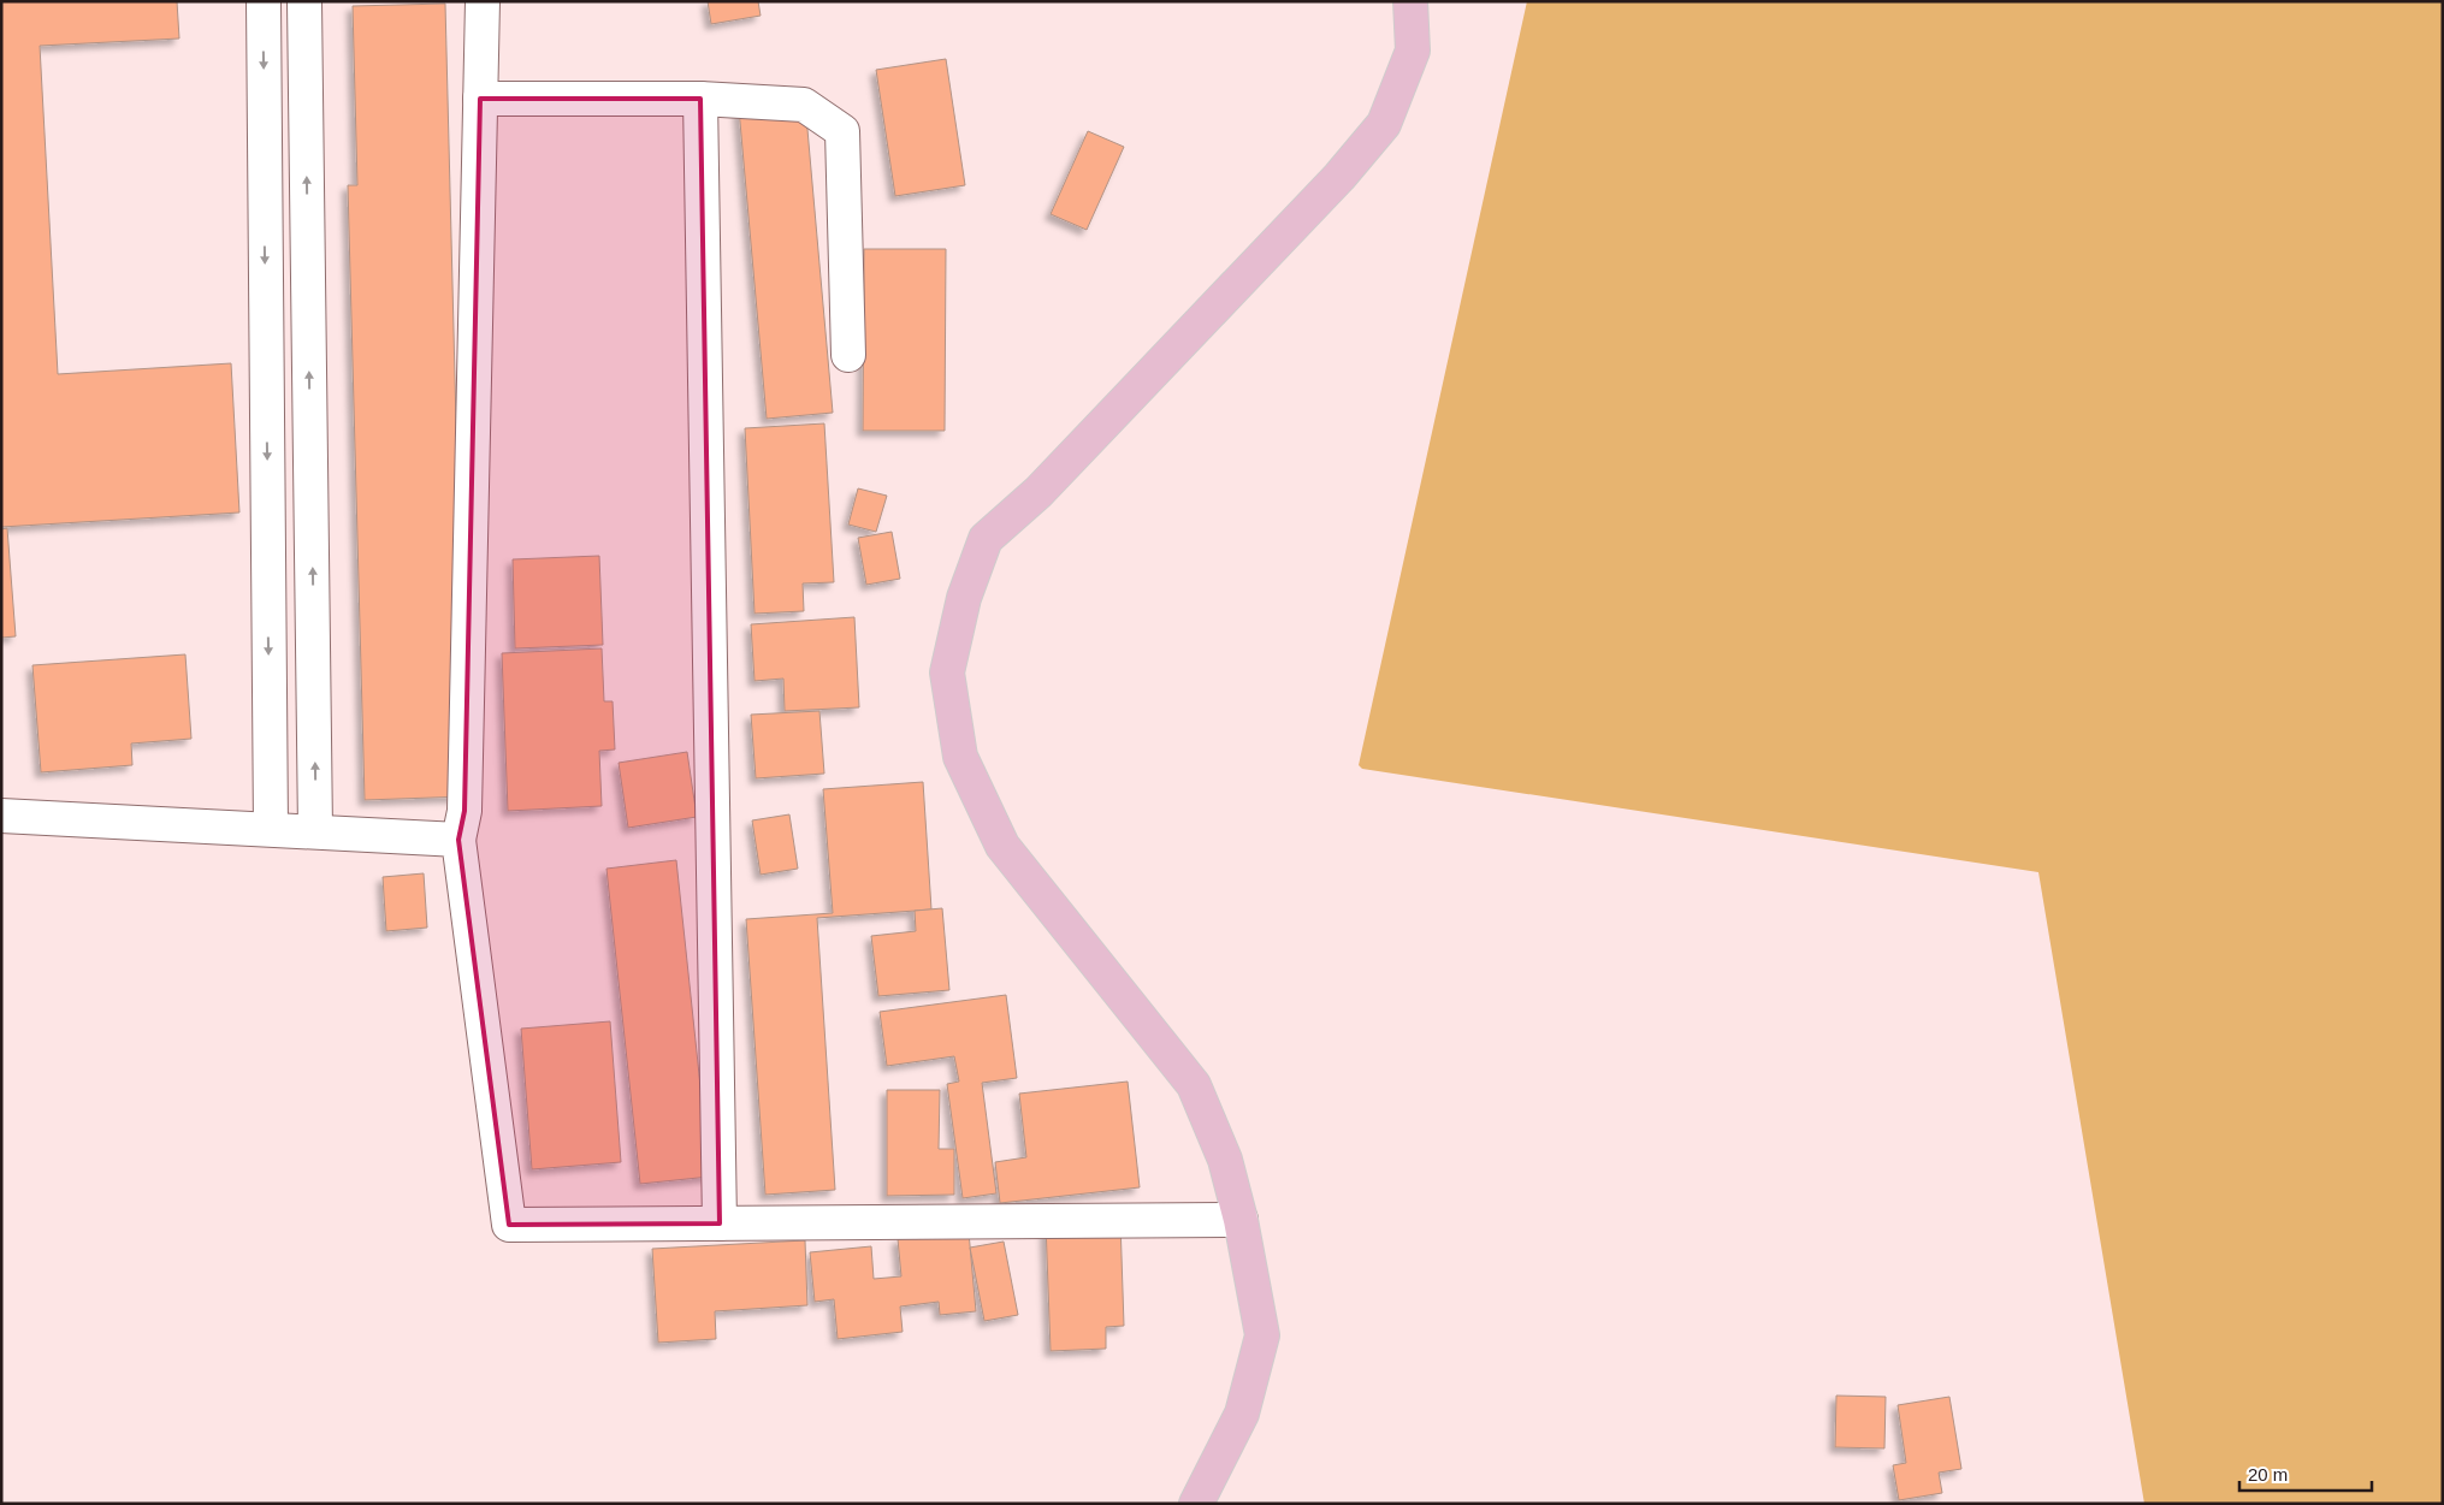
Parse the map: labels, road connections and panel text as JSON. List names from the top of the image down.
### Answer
{
  "scale_bar": "20 m"
}
